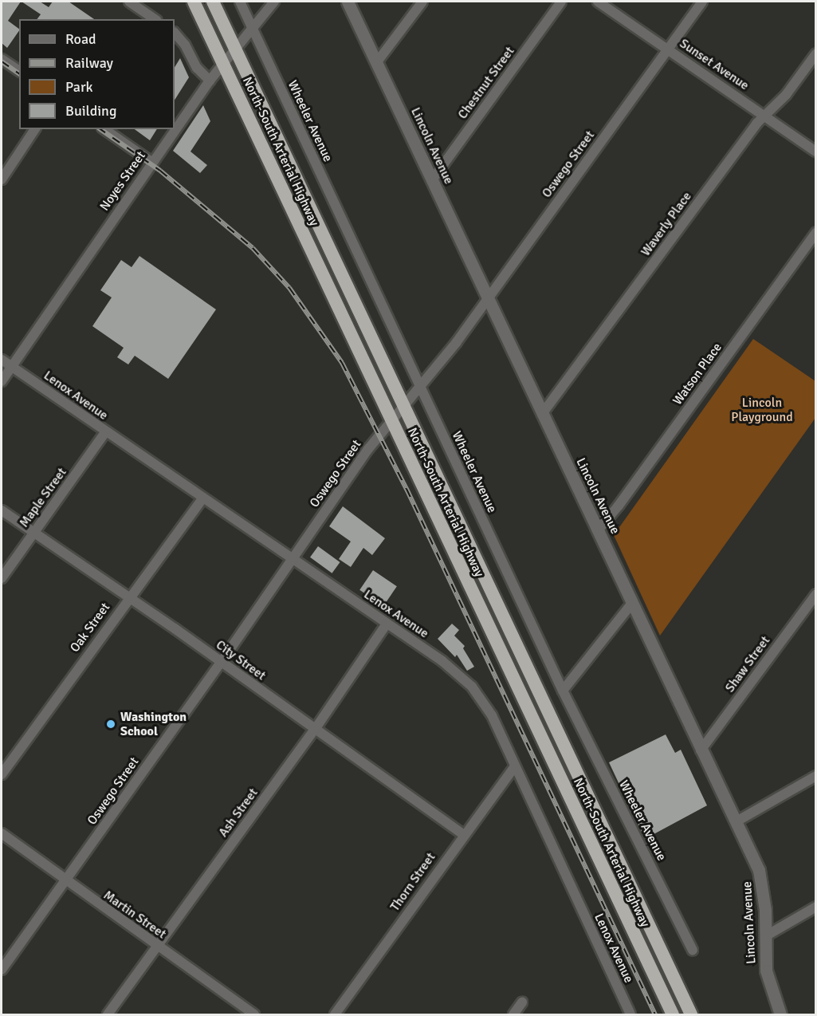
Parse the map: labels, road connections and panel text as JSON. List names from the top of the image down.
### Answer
{
  "streets": {
    "highway": ["North-South Arterial Highway"],
    "street": [
      "Sunset Avenue",
      "Chestnut Street",
      "Wheeler Avenue",
      "Lincoln Avenue",
      "Oswego Street",
      "Noyes Street",
      "Waverly Place",
      "Watson Place",
      "Lenox Avenue",
      "Maple Street",
      "Oak Street",
      "City Street",
      "Shaw Street",
      "Ash Street",
      "Thorn Street",
      "Martin Street"
    ]
  },
  "crossings": [
    ["Sunset Avenue", "Oswego Street"],
    ["Sunset Avenue", "Waverly Place"],
    ["Chestnut Street", "Lincoln Avenue"],
    ["Wheeler Avenue", "Oswego Street"],
    ["Wheeler Avenue", "Noyes Street"],
    ["Lincoln Avenue", "Oswego Street"],
    ["Lincoln Avenue", "Waverly Place"],
    ["Lincoln Avenue", "Watson Place"],
    ["Lincoln Avenue", "Shaw Street"],
    ["North-South Arterial Highway", "Oswego Street"],
    ["North-South Arterial Highway", "Noyes Street"],
    ["Oswego Street", "Lenox Avenue"],
    ["Oswego Street", "City Street"],
    ["Oswego Street", "Martin Street"],
    ["Noyes Street", "Lenox Avenue"],
    ["Lenox Avenue", "Maple Street"],
    ["Lenox Avenue", "Oak Street"],
    ["Lenox Avenue", "Ash Street"],
    ["Lenox Avenue", "Thorn Street"],
    ["Maple Street", "City Street"],
    ["Oak Street", "City Street"],
    ["City Street", "Ash Street"],
    ["City Street", "Thorn Street"],
    ["Ash Street", "Martin Street"]
  ],
  "parks": ["Lincoln Playground"],
  "places": ["Washington School"],
  "legend": [
    "Road",
    "Railway",
    "Park",
    "Building"
  ]
}
